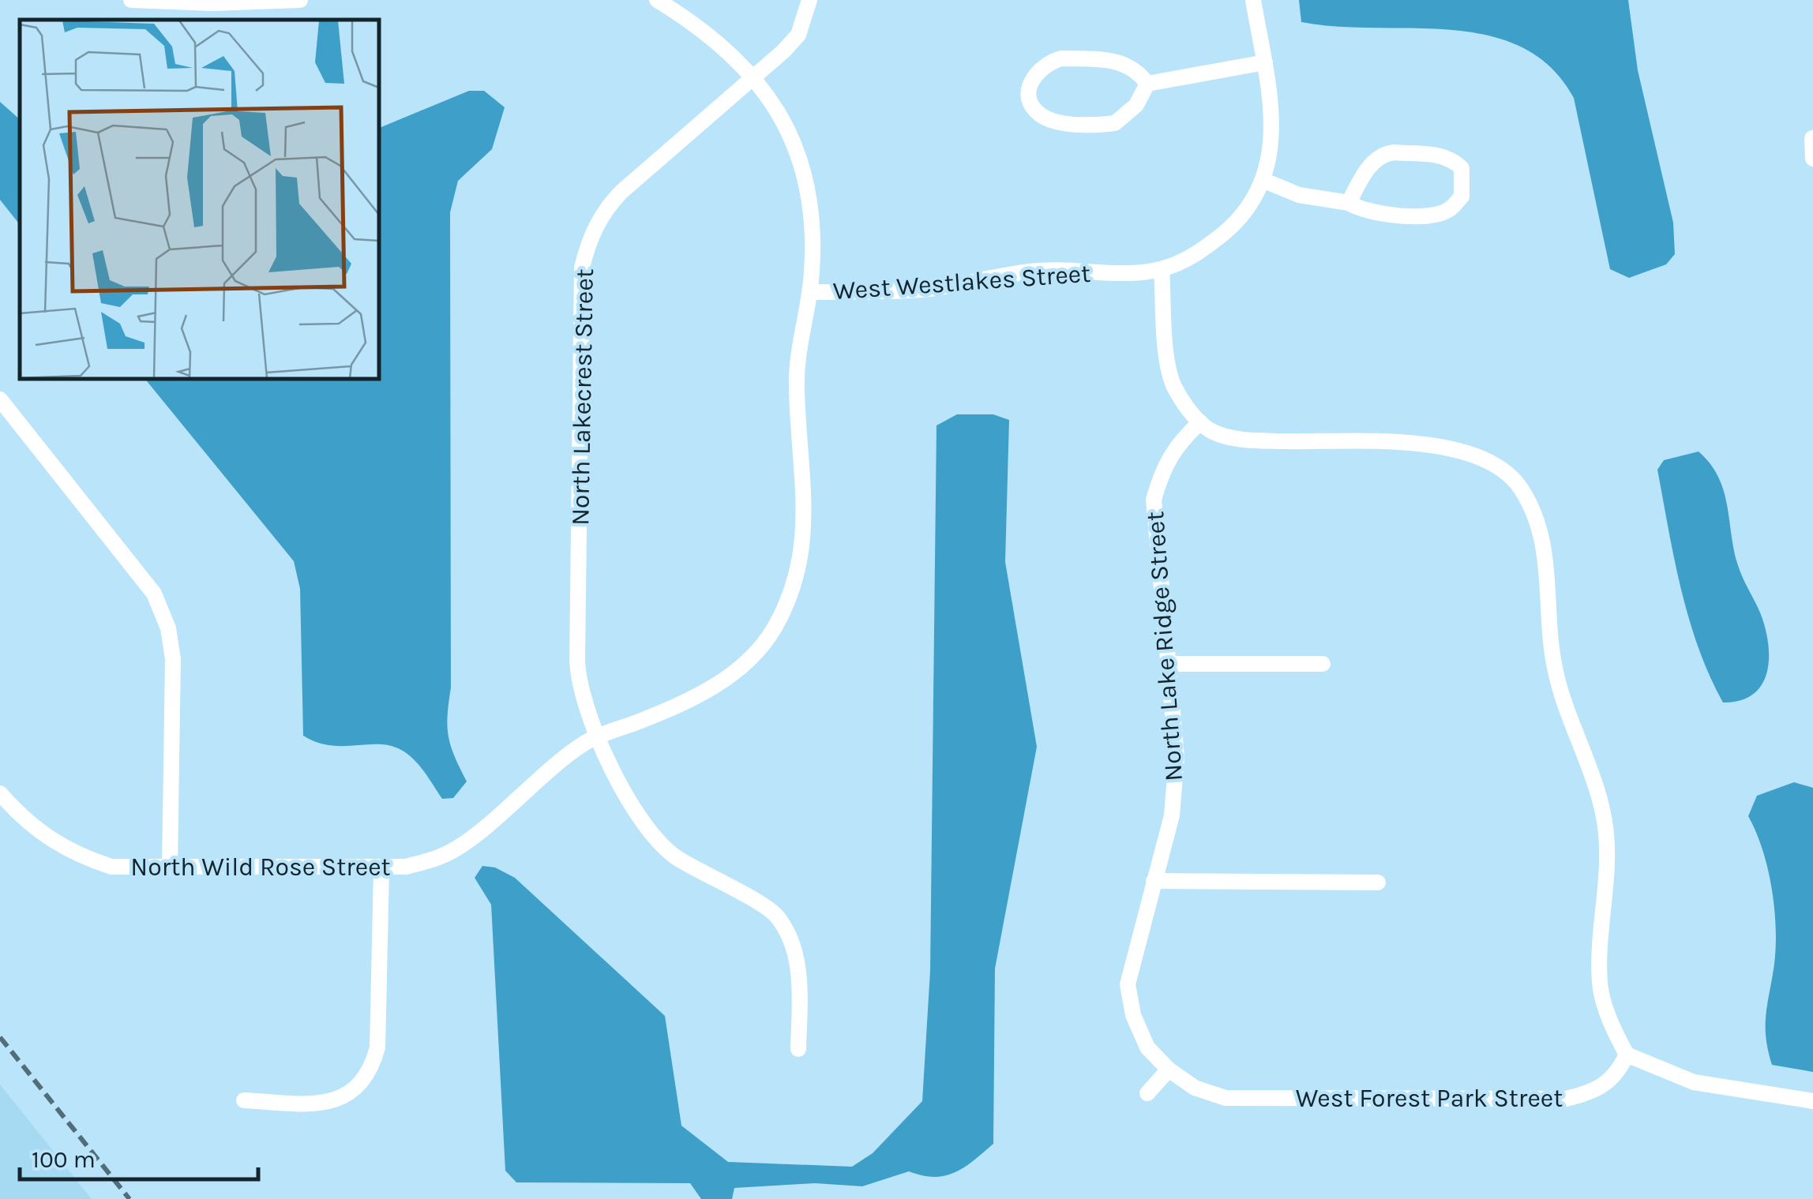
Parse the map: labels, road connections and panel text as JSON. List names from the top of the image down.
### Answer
{
  "streets": {
    "street": [
      "West Westlakes Street",
      "North Lakecrest Street",
      "North Lake Ridge Street",
      "North Wild Rose Street",
      "West Forest Park Street"
    ]
  },
  "crossings": [
    ["West Westlakes Street", "North Wild Rose Street"],
    ["North Lakecrest Street", "North Wild Rose Street"],
    ["North Lake Ridge Street", "West Forest Park Street"]
  ],
  "scale_bar": "100 m"
}
